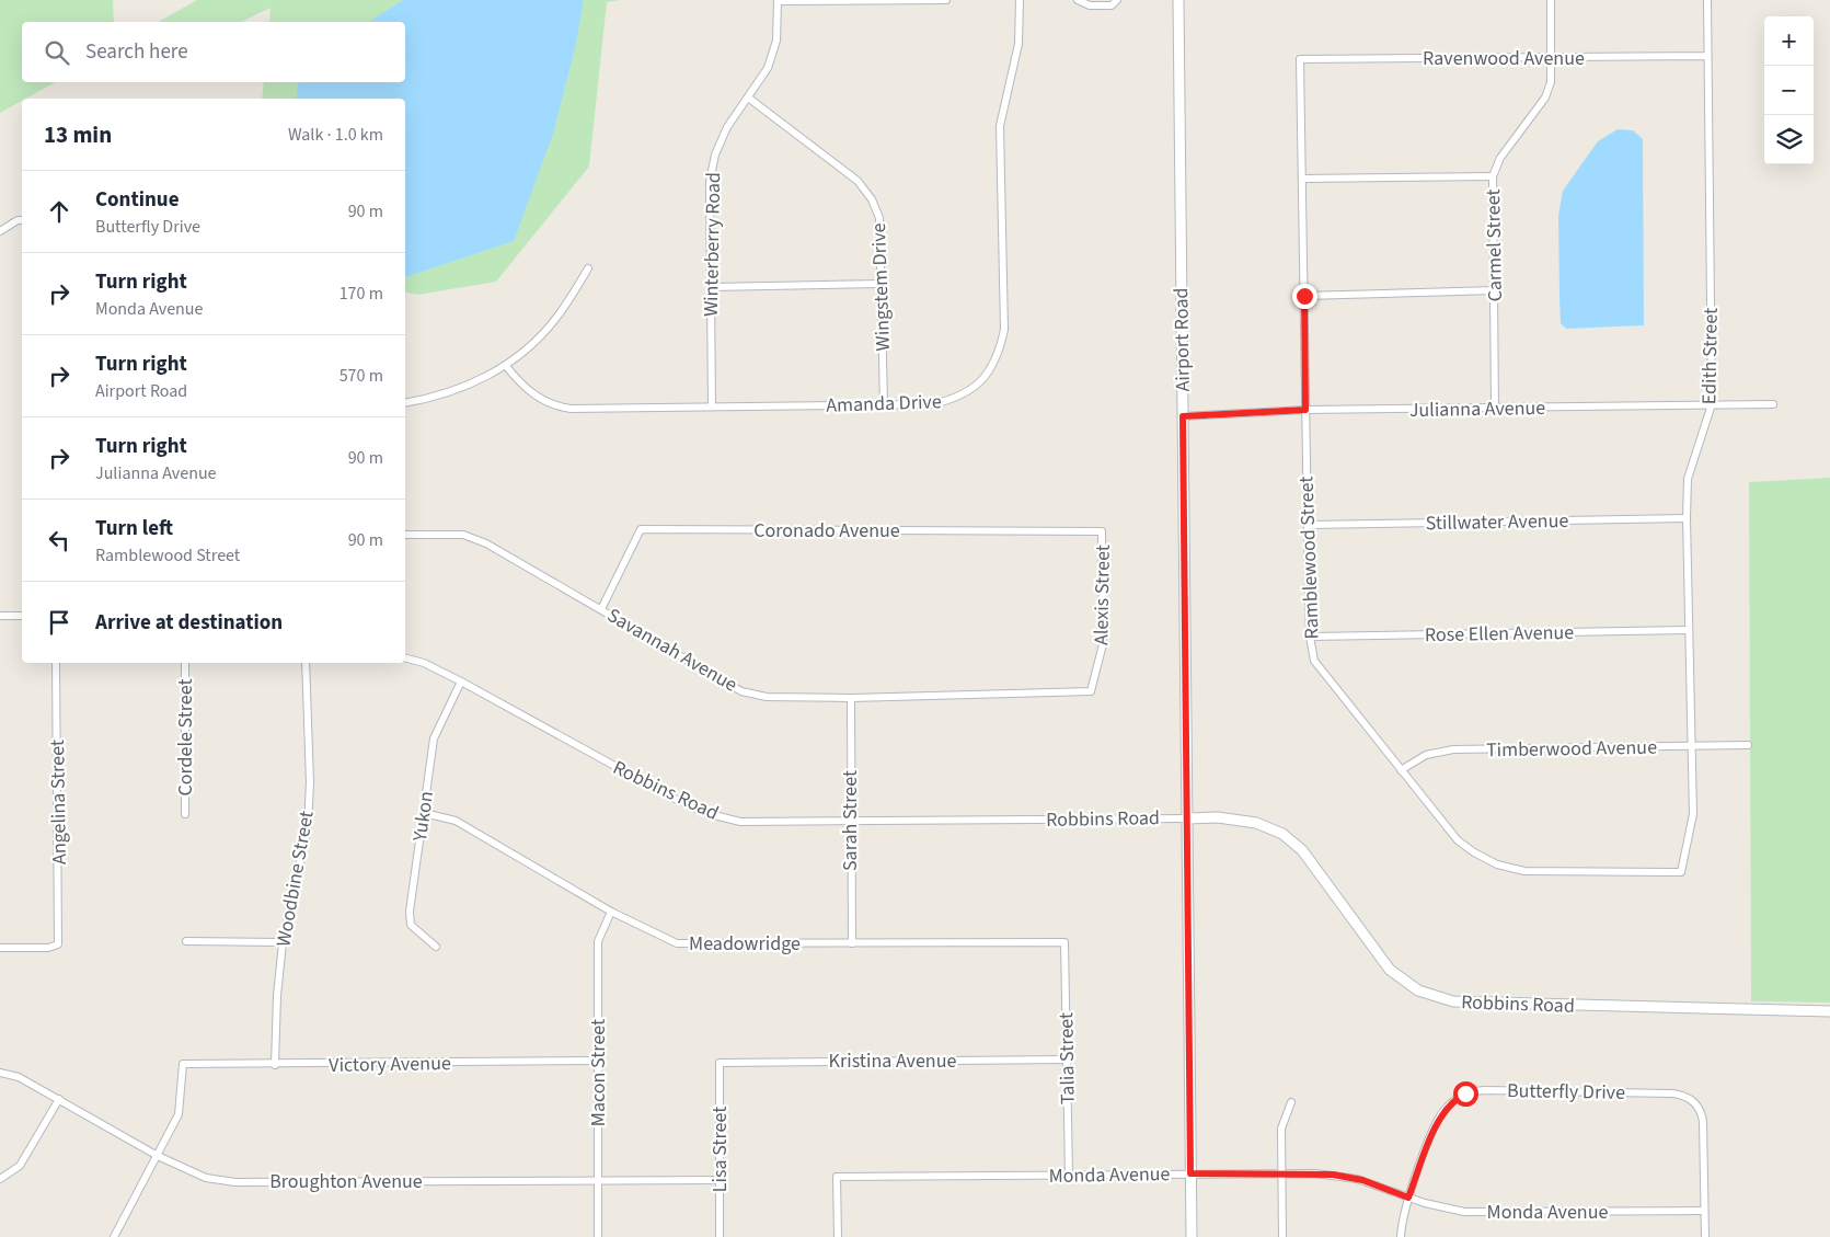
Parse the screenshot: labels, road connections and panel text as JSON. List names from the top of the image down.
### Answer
{
  "streets": {
    "main road": ["Airport Road", "Robbins Road"],
    "street": [
      "Ravenwood Avenue",
      "Winterberry Road",
      "Carmel Street",
      "Wingstem Drive",
      "Edith Street",
      "Amanda Drive",
      "Julianna Avenue",
      "Stillwater Avenue",
      "Coronado Avenue",
      "Ramblewood Street",
      "Alexis Street",
      "Rose Ellen Avenue",
      "Savannah Avenue",
      "Cordele Street",
      "Timberwood Avenue",
      "Angelina Street",
      "Yukon",
      "Sarah Street",
      "Woodbine Street",
      "Meadowridge",
      "Talia Street",
      "Kristina Avenue",
      "Victory Avenue",
      "Macon Street",
      "Butterfly Drive",
      "Lisa Street",
      "Monda Avenue",
      "Broughton Avenue"
    ]
  },
  "crossings": [
    ["Ravenwood Avenue", "Carmel Street"],
    ["Ravenwood Avenue", "Edith Street"],
    ["Ravenwood Avenue", "Ramblewood Street"],
    ["Winterberry Road", "Wingstem Drive"],
    ["Winterberry Road", "Amanda Drive"],
    ["Carmel Street", "Julianna Avenue"],
    ["Wingstem Drive", "Amanda Drive"],
    ["Airport Road", "Julianna Avenue"],
    ["Airport Road", "Robbins Road"],
    ["Airport Road", "Monda Avenue"],
    ["Edith Street", "Julianna Avenue"],
    ["Edith Street", "Stillwater Avenue"],
    ["Edith Street", "Ramblewood Street"],
    ["Edith Street", "Rose Ellen Avenue"],
    ["Edith Street", "Timberwood Avenue"],
    ["Julianna Avenue", "Ramblewood Street"],
    ["Stillwater Avenue", "Ramblewood Street"],
    ["Coronado Avenue", "Alexis Street"],
    ["Coronado Avenue", "Savannah Avenue"],
    ["Ramblewood Street", "Rose Ellen Avenue"],
    ["Ramblewood Street", "Timberwood Avenue"],
    ["Alexis Street", "Savannah Avenue"],
    ["Savannah Avenue", "Sarah Street"],
    ["Robbins Road", "Yukon"],
    ["Robbins Road", "Sarah Street"],
    ["Yukon", "Meadowridge"],
    ["Sarah Street", "Meadowridge"],
    ["Woodbine Street", "Victory Avenue"],
    ["Meadowridge", "Talia Street"],
    ["Meadowridge", "Macon Street"],
    ["Talia Street", "Kristina Avenue"],
    ["Talia Street", "Monda Avenue"],
    ["Kristina Avenue", "Lisa Street"],
    ["Victory Avenue", "Macon Street"],
    ["Victory Avenue", "Broughton Avenue"],
    ["Macon Street", "Broughton Avenue"],
    ["Butterfly Drive", "Monda Avenue"],
    ["Lisa Street", "Broughton Avenue"]
  ],
  "page": {
    "map_buttons": ["+", "−"],
    "search": "Search here",
    "heading": ["13 min", "Walk · 1.0 km"],
    "list": [
      ["Continue", "Butterfly Drive", "90 m"],
      ["Turn right", "Monda Avenue", "170 m"],
      ["Turn right", "Airport Road", "570 m"],
      ["Turn right", "Julianna Avenue", "90 m"],
      ["Turn left", "Ramblewood Street", "90 m"],
      "Arrive at destination"
    ]
  }
}
